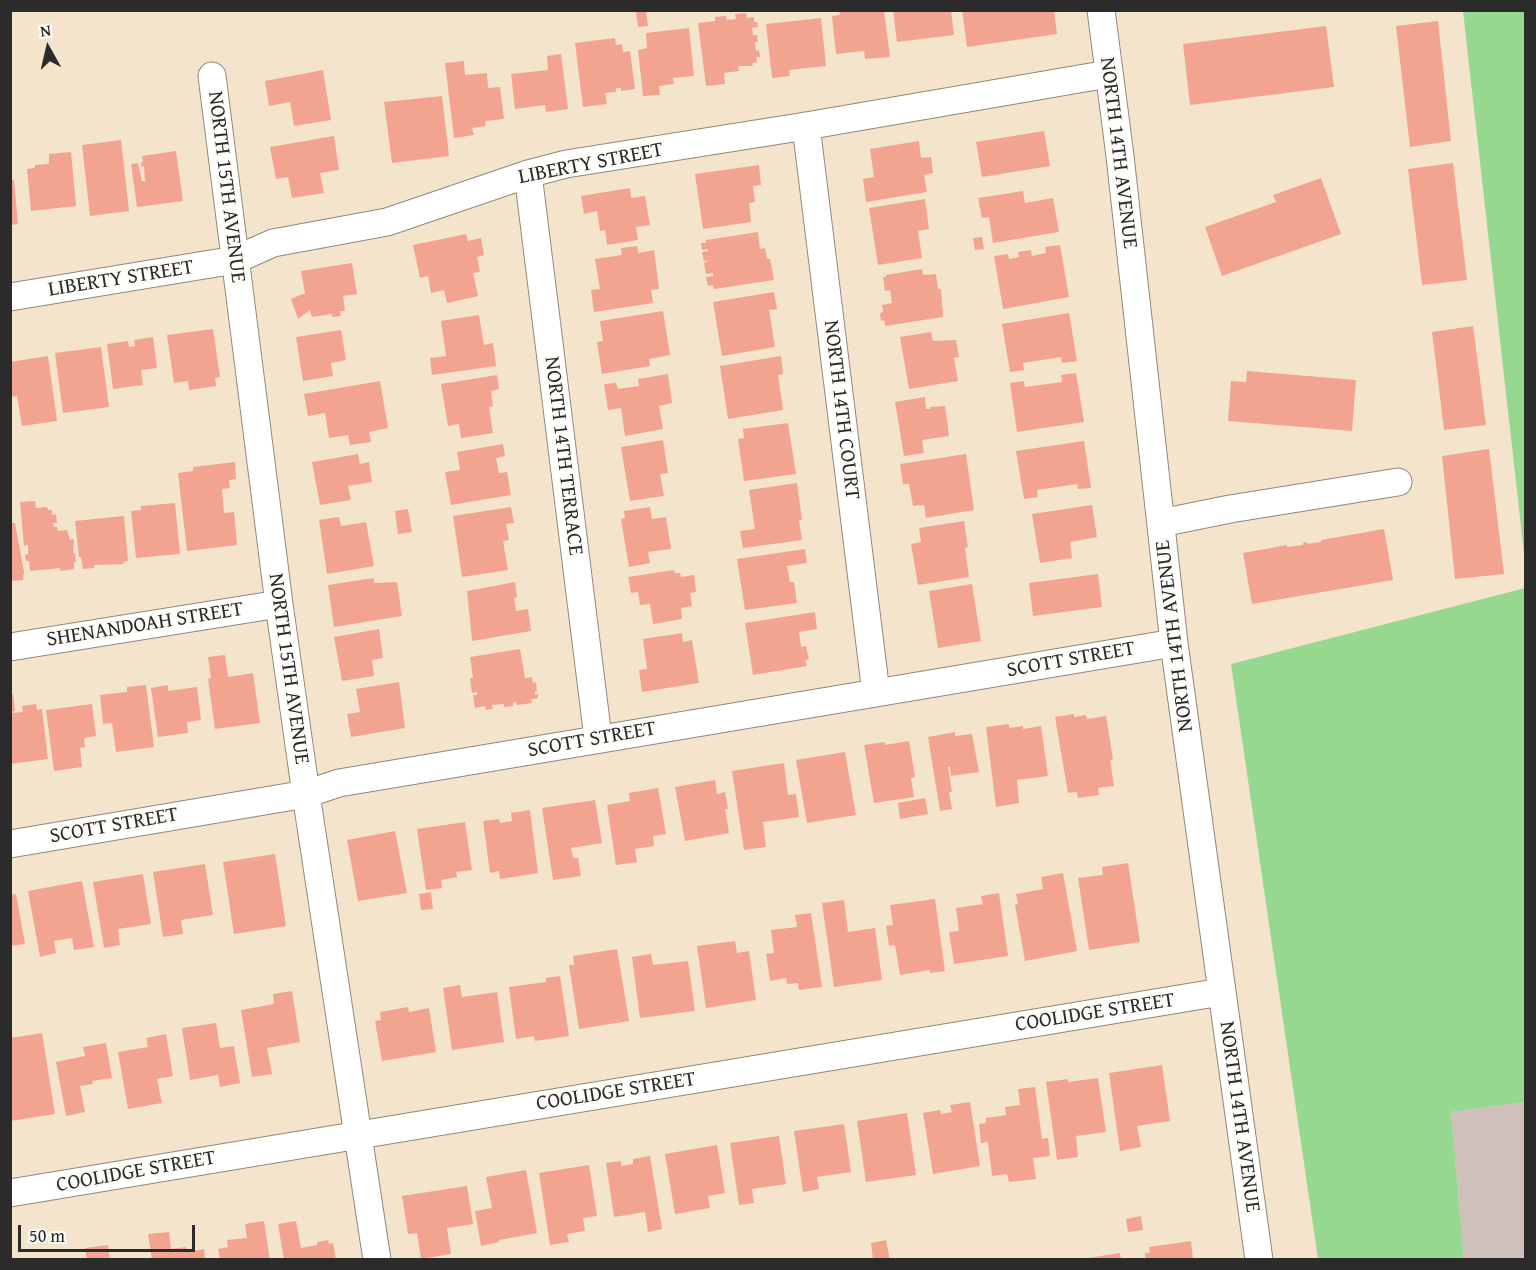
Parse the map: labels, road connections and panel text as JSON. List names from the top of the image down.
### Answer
{
  "streets": {
    "street": [
      "NORTH 14TH AVENUE",
      "LIBERTY STREET",
      "NORTH 15TH AVENUE",
      "NORTH 14TH COURT",
      "NORTH 14TH TERRACE",
      "SHENANDOAH STREET",
      "SCOTT STREET",
      "COOLIDGE STREET"
    ]
  },
  "crossings": [
    ["NORTH 14TH AVENUE", "LIBERTY STREET"],
    ["NORTH 14TH AVENUE", "SCOTT STREET"],
    ["NORTH 14TH AVENUE", "COOLIDGE STREET"],
    ["LIBERTY STREET", "NORTH 15TH AVENUE"],
    ["LIBERTY STREET", "NORTH 14TH COURT"],
    ["LIBERTY STREET", "NORTH 14TH TERRACE"],
    ["NORTH 15TH AVENUE", "SHENANDOAH STREET"],
    ["NORTH 15TH AVENUE", "SCOTT STREET"],
    ["NORTH 15TH AVENUE", "COOLIDGE STREET"],
    ["NORTH 14TH COURT", "SCOTT STREET"],
    ["NORTH 14TH TERRACE", "SCOTT STREET"]
  ],
  "scale_bar": "50 m",
  "north": "top"
}
